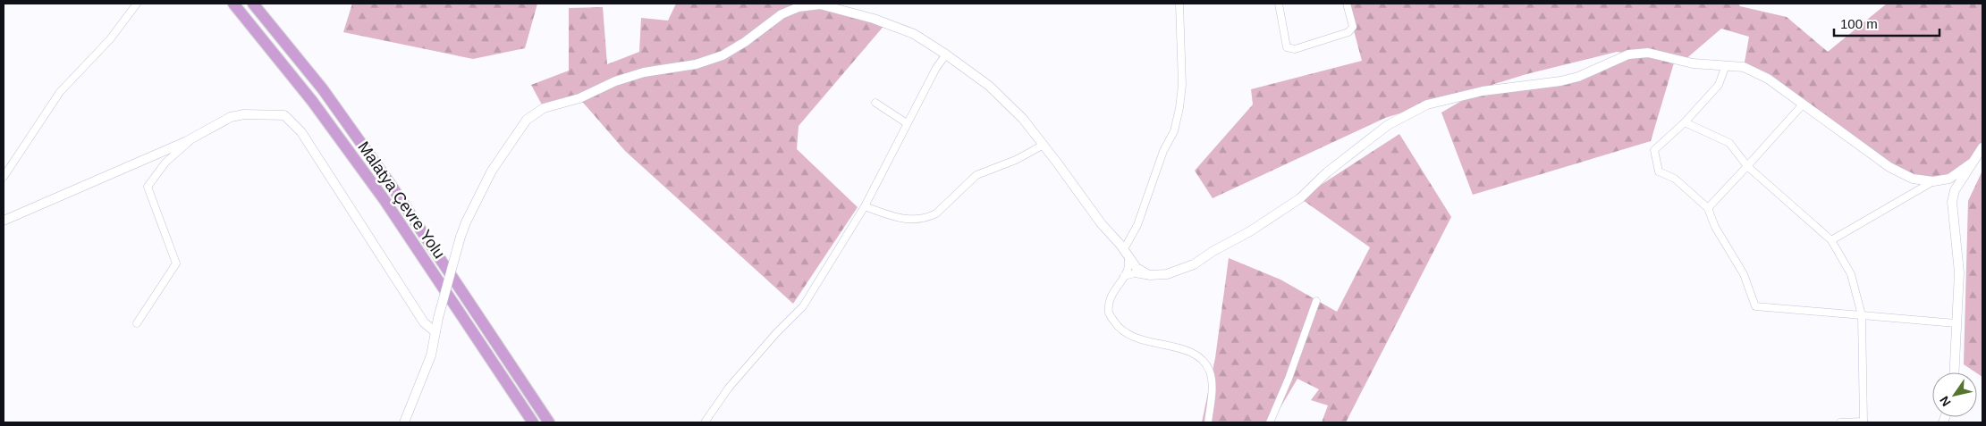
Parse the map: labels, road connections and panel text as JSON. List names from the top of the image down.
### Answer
{
  "streets": {
    "highway": ["Malatya Çevre Yolu"]
  },
  "scale_bar": "100 m",
  "north": "bottom left"
}
